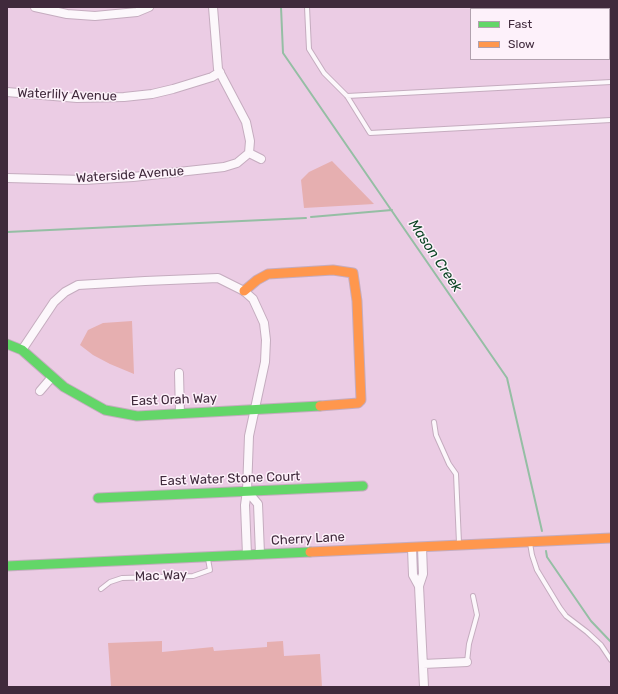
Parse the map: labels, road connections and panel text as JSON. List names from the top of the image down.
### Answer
{
  "streets": {
    "street": [
      "Waterlily Avenue",
      "Waterside Avenue",
      "East Orah Way",
      "East Water Stone Court",
      "Cherry Lane"
    ],
    "lane": ["Mac Way"]
  },
  "crossings": [
    ["Cherry Lane", "Mac Way"]
  ],
  "water": ["Mason Creek"],
  "legend": ["Fast", "Slow"]
}
